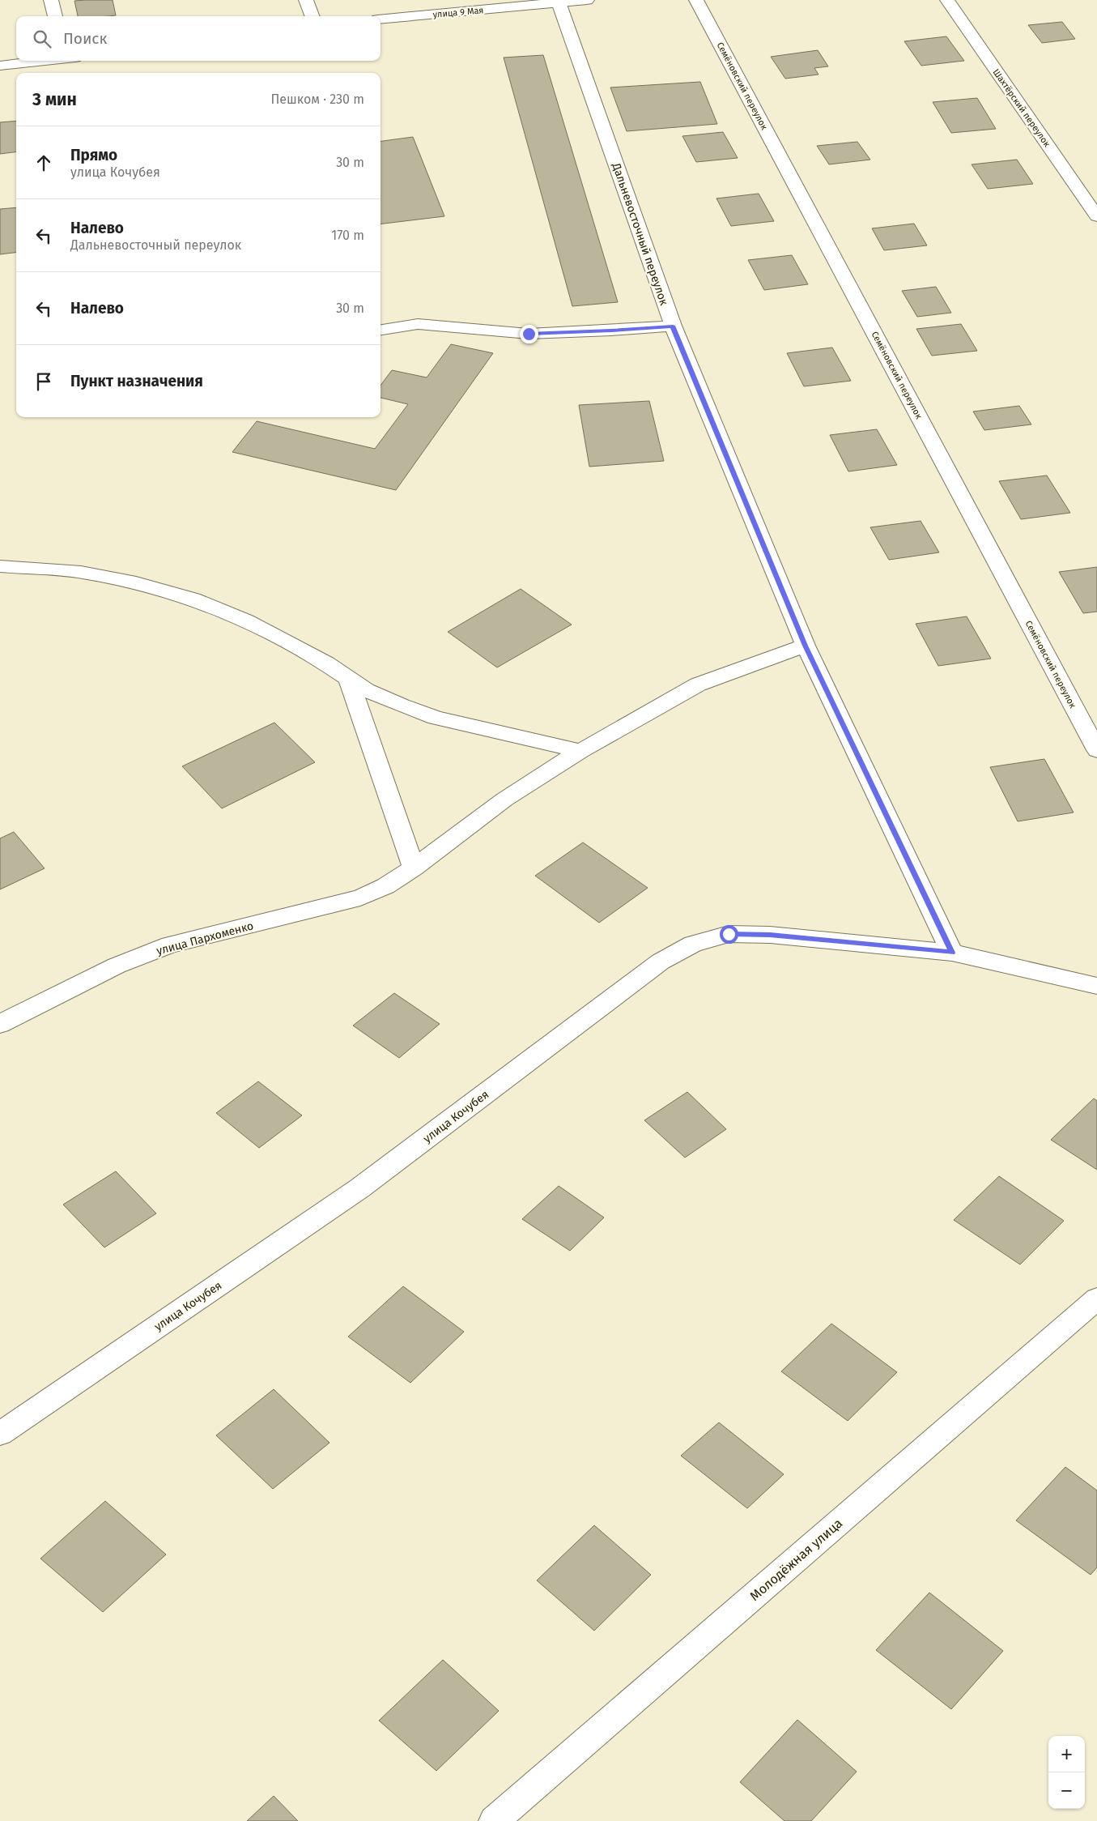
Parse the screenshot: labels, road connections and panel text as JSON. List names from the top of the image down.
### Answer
{
  "streets": {
    "street": [
      "улица 9 Мая",
      "Семёновский переулок",
      "Шахтёрский переулок",
      "Дальневосточный переулок",
      "улица Пархоменко",
      "улица Кочубея",
      "Молодёжная улица"
    ]
  },
  "crossings": [
    ["улица 9 Мая", "Дальневосточный переулок"],
    ["Дальневосточный переулок", "улица Пархоменко"],
    ["Дальневосточный переулок", "улица Кочубея"]
  ],
  "page": {
    "search": "Поиск",
    "heading": ["3 мин", "Пешком · 230 m"],
    "list": [
      ["Прямо", "улица Кочубея", "30 m"],
      ["Налево", "Дальневосточный переулок", "170 m"],
      ["Налево", "30 m"],
      "Пункт назначения"
    ],
    "map_buttons": ["+", "−"]
  }
}
